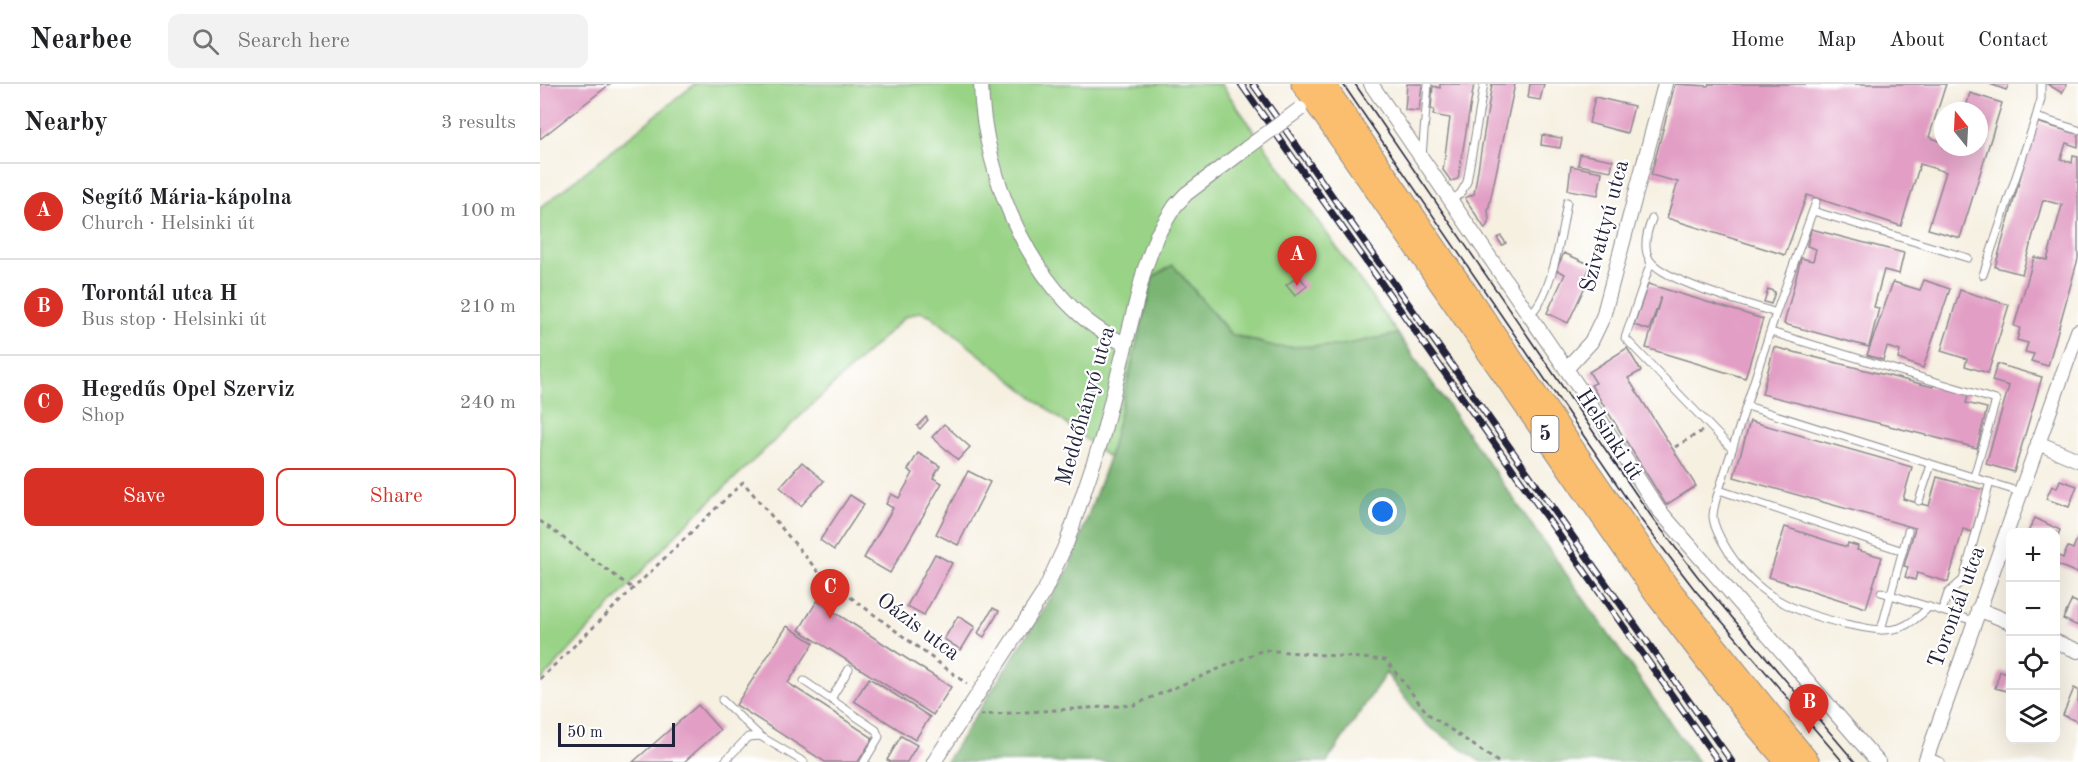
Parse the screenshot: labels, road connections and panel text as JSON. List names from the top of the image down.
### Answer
{
  "streets": {
    "main road": ["5", "Helsinki út"],
    "street": ["Szivattyú utca", "Meddőhányó utca", "Torontál utca"],
    "path": ["Oázis utca"]
  },
  "crossings": [
    ["Szivattyú utca", "Helsinki út"],
    ["Meddőhányó utca", "5"],
    ["Meddőhányó utca", "Helsinki út"],
    ["Meddőhányó utca", "Oázis utca"],
    ["5", "Helsinki út"]
  ],
  "scale_bar": "50 m",
  "north": "top",
  "page": {
    "header": "Nearbee",
    "search": "Search here",
    "nav": [
      "Home",
      "Map",
      "About",
      "Contact"
    ],
    "heading": ["Nearby", "3 results"],
    "list": [
      {
        "mark": "A",
        "name": "Segítő Mária-kápolna",
        "note": "Church · Helsinki út",
        "value": "100 m"
      },
      {
        "mark": "B",
        "name": "Torontál utca H",
        "note": "Bus stop · Helsinki út",
        "value": "210 m"
      },
      {
        "mark": "C",
        "name": "Hegedűs Opel Szerviz",
        "note": "Shop",
        "value": "240 m"
      }
    ],
    "pins": ["A", "C", "B"],
    "buttons": ["Save", "Share"],
    "map_buttons": ["+", "−"],
    "scale": "50 m"
  }
}
